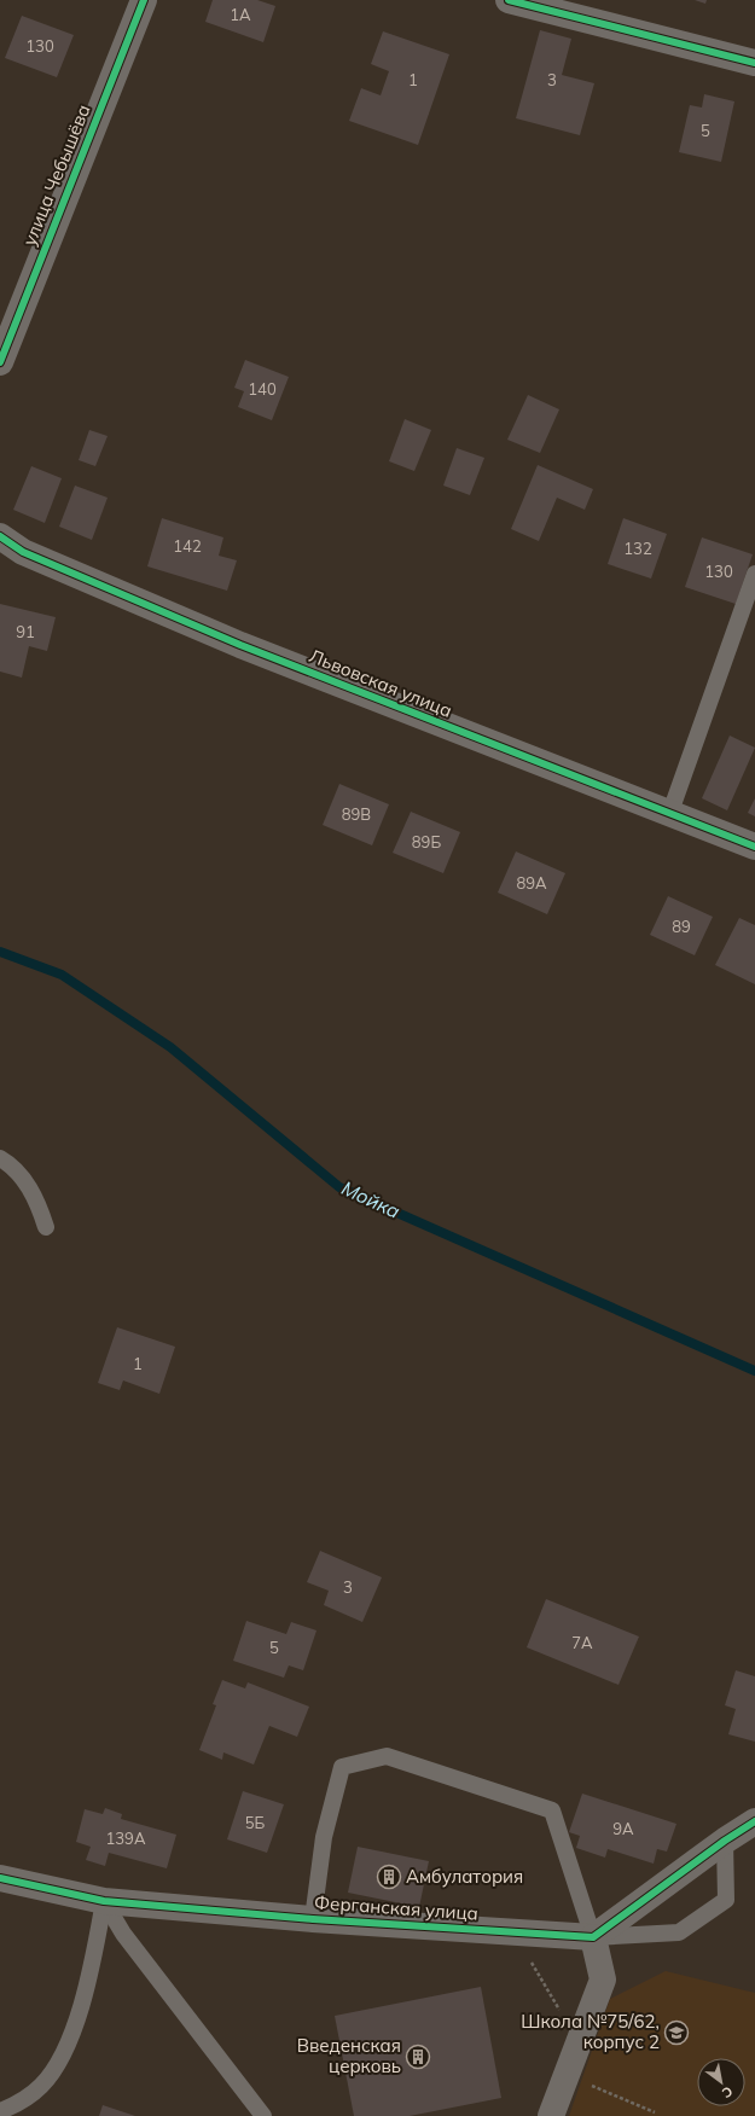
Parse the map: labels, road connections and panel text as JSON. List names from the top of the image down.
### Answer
{
  "streets": {
    "street": ["улица Чебышёва", "Львовская улица", "Ферганская улица"]
  },
  "water": ["Мойка"],
  "places": {
    "building": ["Амбулатория", "Введенская церковь"],
    "school or university": ["Школа №75/62, корпус 2"]
  },
  "house_numbers": [
    "1А",
    "130",
    "1",
    "3",
    "5",
    "140",
    "142",
    "132",
    "130",
    "91",
    "89В",
    "89Б",
    "89А",
    "89",
    "1",
    "3",
    "7А",
    "5",
    "5Б",
    "9А",
    "139А"
  ],
  "north": "bottom right"
}
